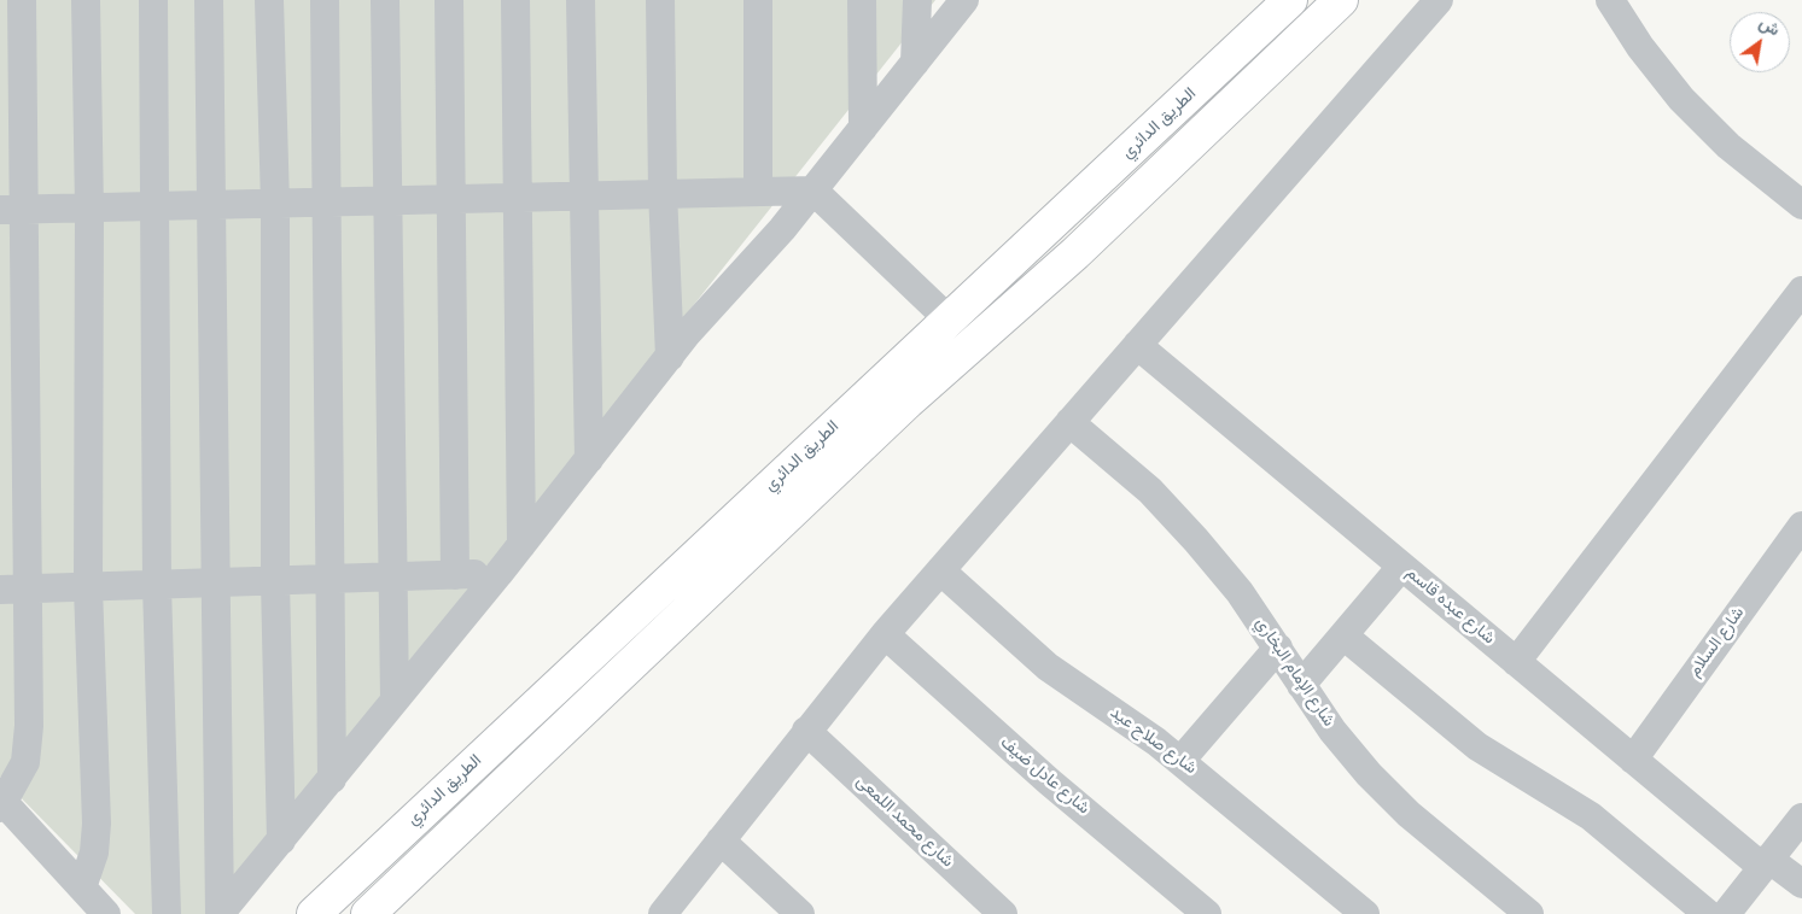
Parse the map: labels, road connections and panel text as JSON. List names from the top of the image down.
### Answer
{
  "streets": {
    "highway": ["الطريق الدائري"],
    "street": [
      "شارع عبده قاسم",
      "شارع السلام",
      "شارع الإمام البخاري",
      "شارع صلاح عيد",
      "شارع عادل ضيف",
      "شارع محمد اللمعى"
    ]
  },
  "crossings": [
    ["شارع عبده قاسم", "شارع السلام"]
  ],
  "north": "top right"
}
